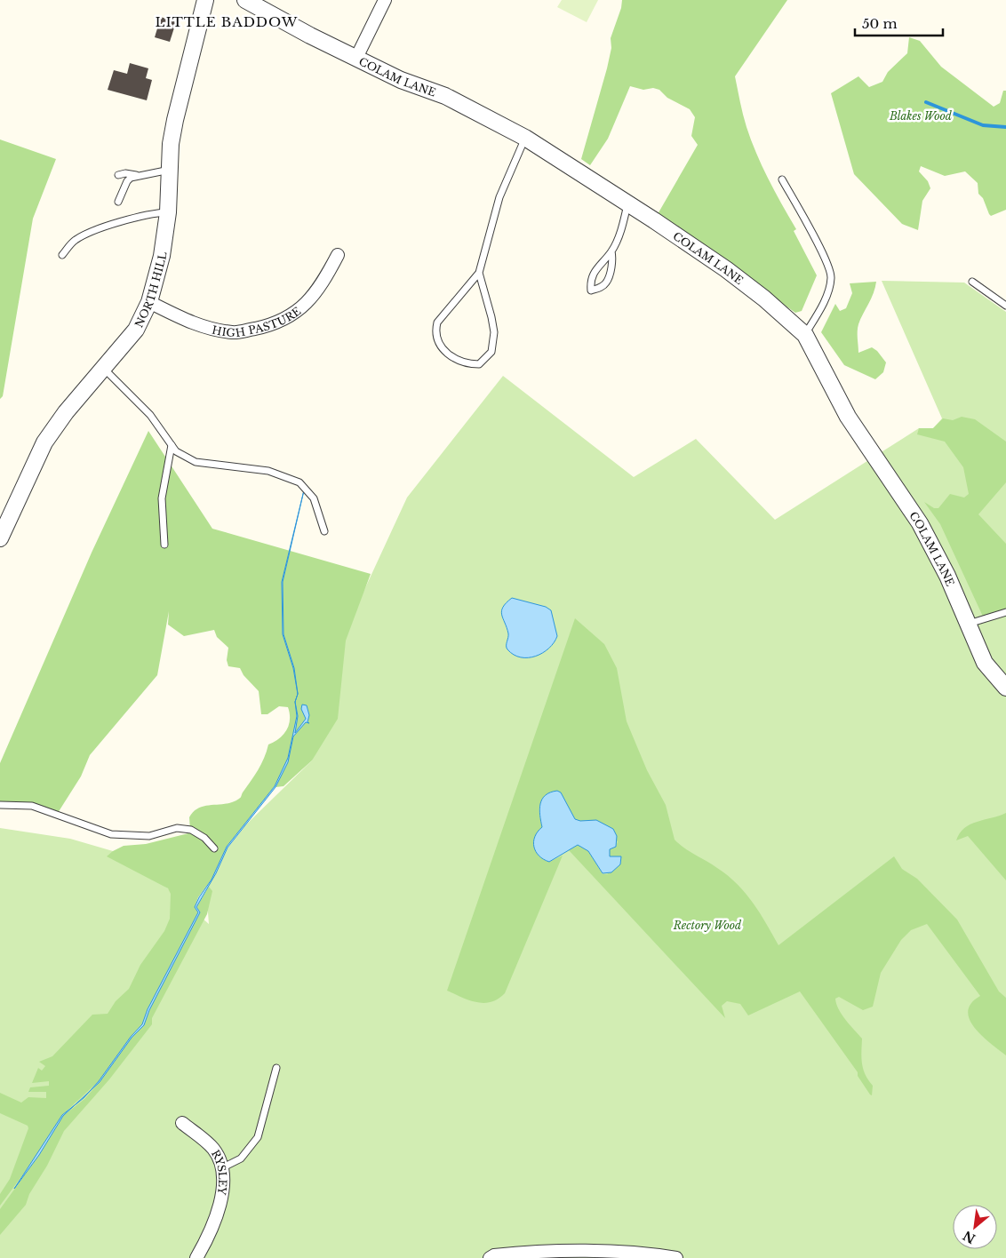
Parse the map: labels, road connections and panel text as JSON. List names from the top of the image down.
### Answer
{
  "streets": {
    "street": [
      "COLAM LANE",
      "NORTH HILL",
      "HIGH PASTURE",
      "RYSLEY"
    ]
  },
  "crossings": [
    ["NORTH HILL", "HIGH PASTURE"]
  ],
  "districts": ["LITTLE BADDOW"],
  "parks": ["Blakes Wood", "Rectory Wood"],
  "scale_bar": "50 m",
  "north": "bottom left"
}
